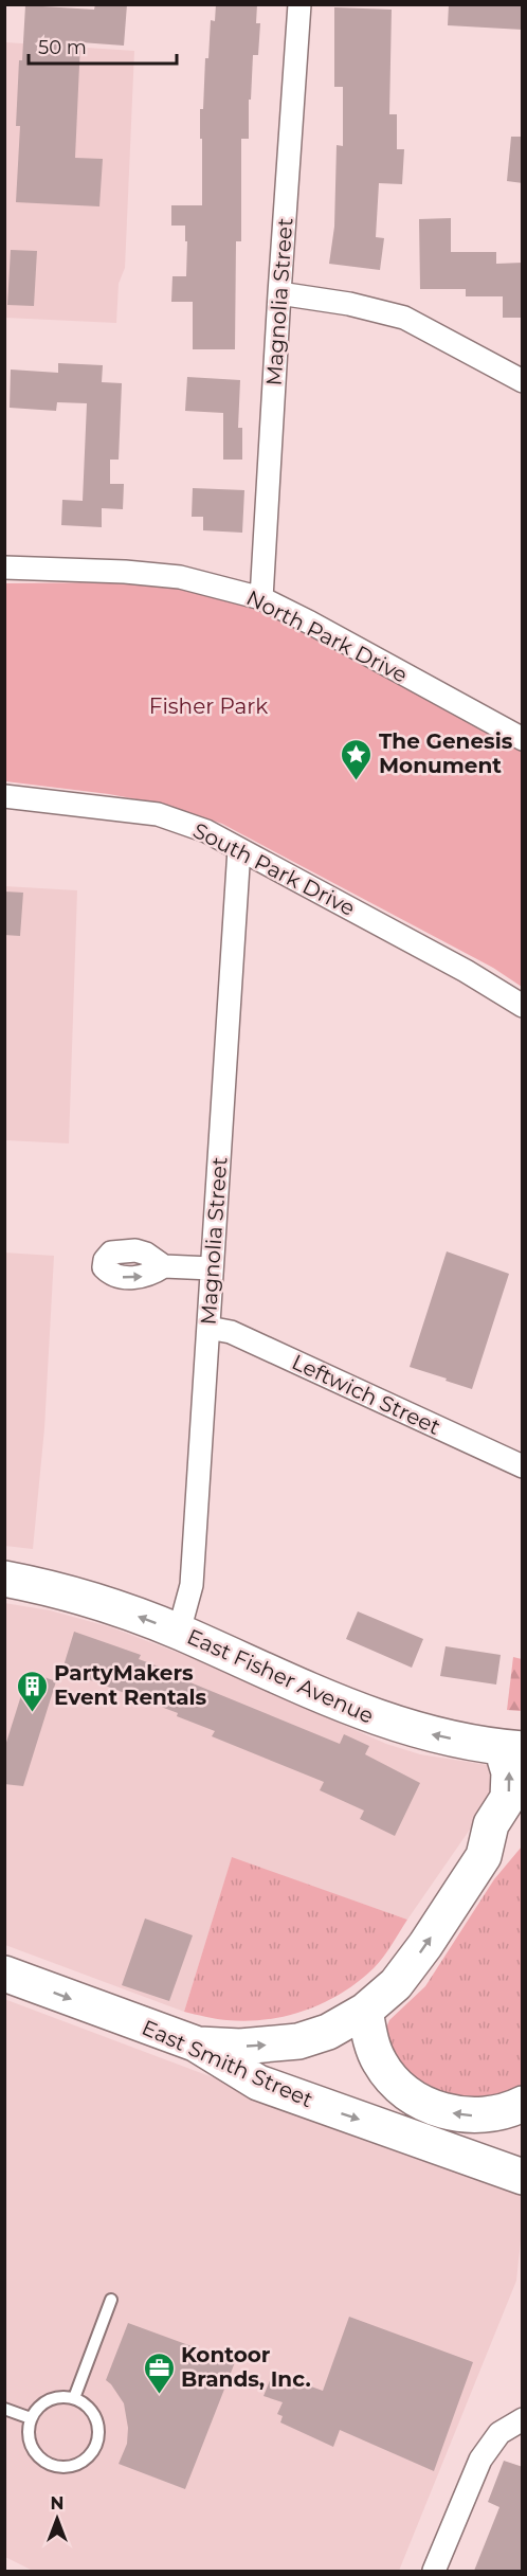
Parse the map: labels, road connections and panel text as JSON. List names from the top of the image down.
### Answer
{
  "streets": {
    "main road": ["East Fisher Avenue", "East Smith Street"],
    "street": [
      "Magnolia Street",
      "North Park Drive",
      "South Park Drive",
      "Leftwich Street"
    ]
  },
  "crossings": [
    ["Magnolia Street", "North Park Drive"],
    ["Magnolia Street", "South Park Drive"],
    ["Magnolia Street", "Leftwich Street"],
    ["Magnolia Street", "East Fisher Avenue"]
  ],
  "one_way": ["East Fisher Avenue", "East Smith Street"],
  "parks": ["Fisher Park"],
  "places": {
    "place": ["The Genesis Monument"],
    "building": ["PartyMakers Event Rentals"],
    "office": ["Kontoor Brands, Inc."]
  },
  "scale_bar": "50 m",
  "north": "top"
}
